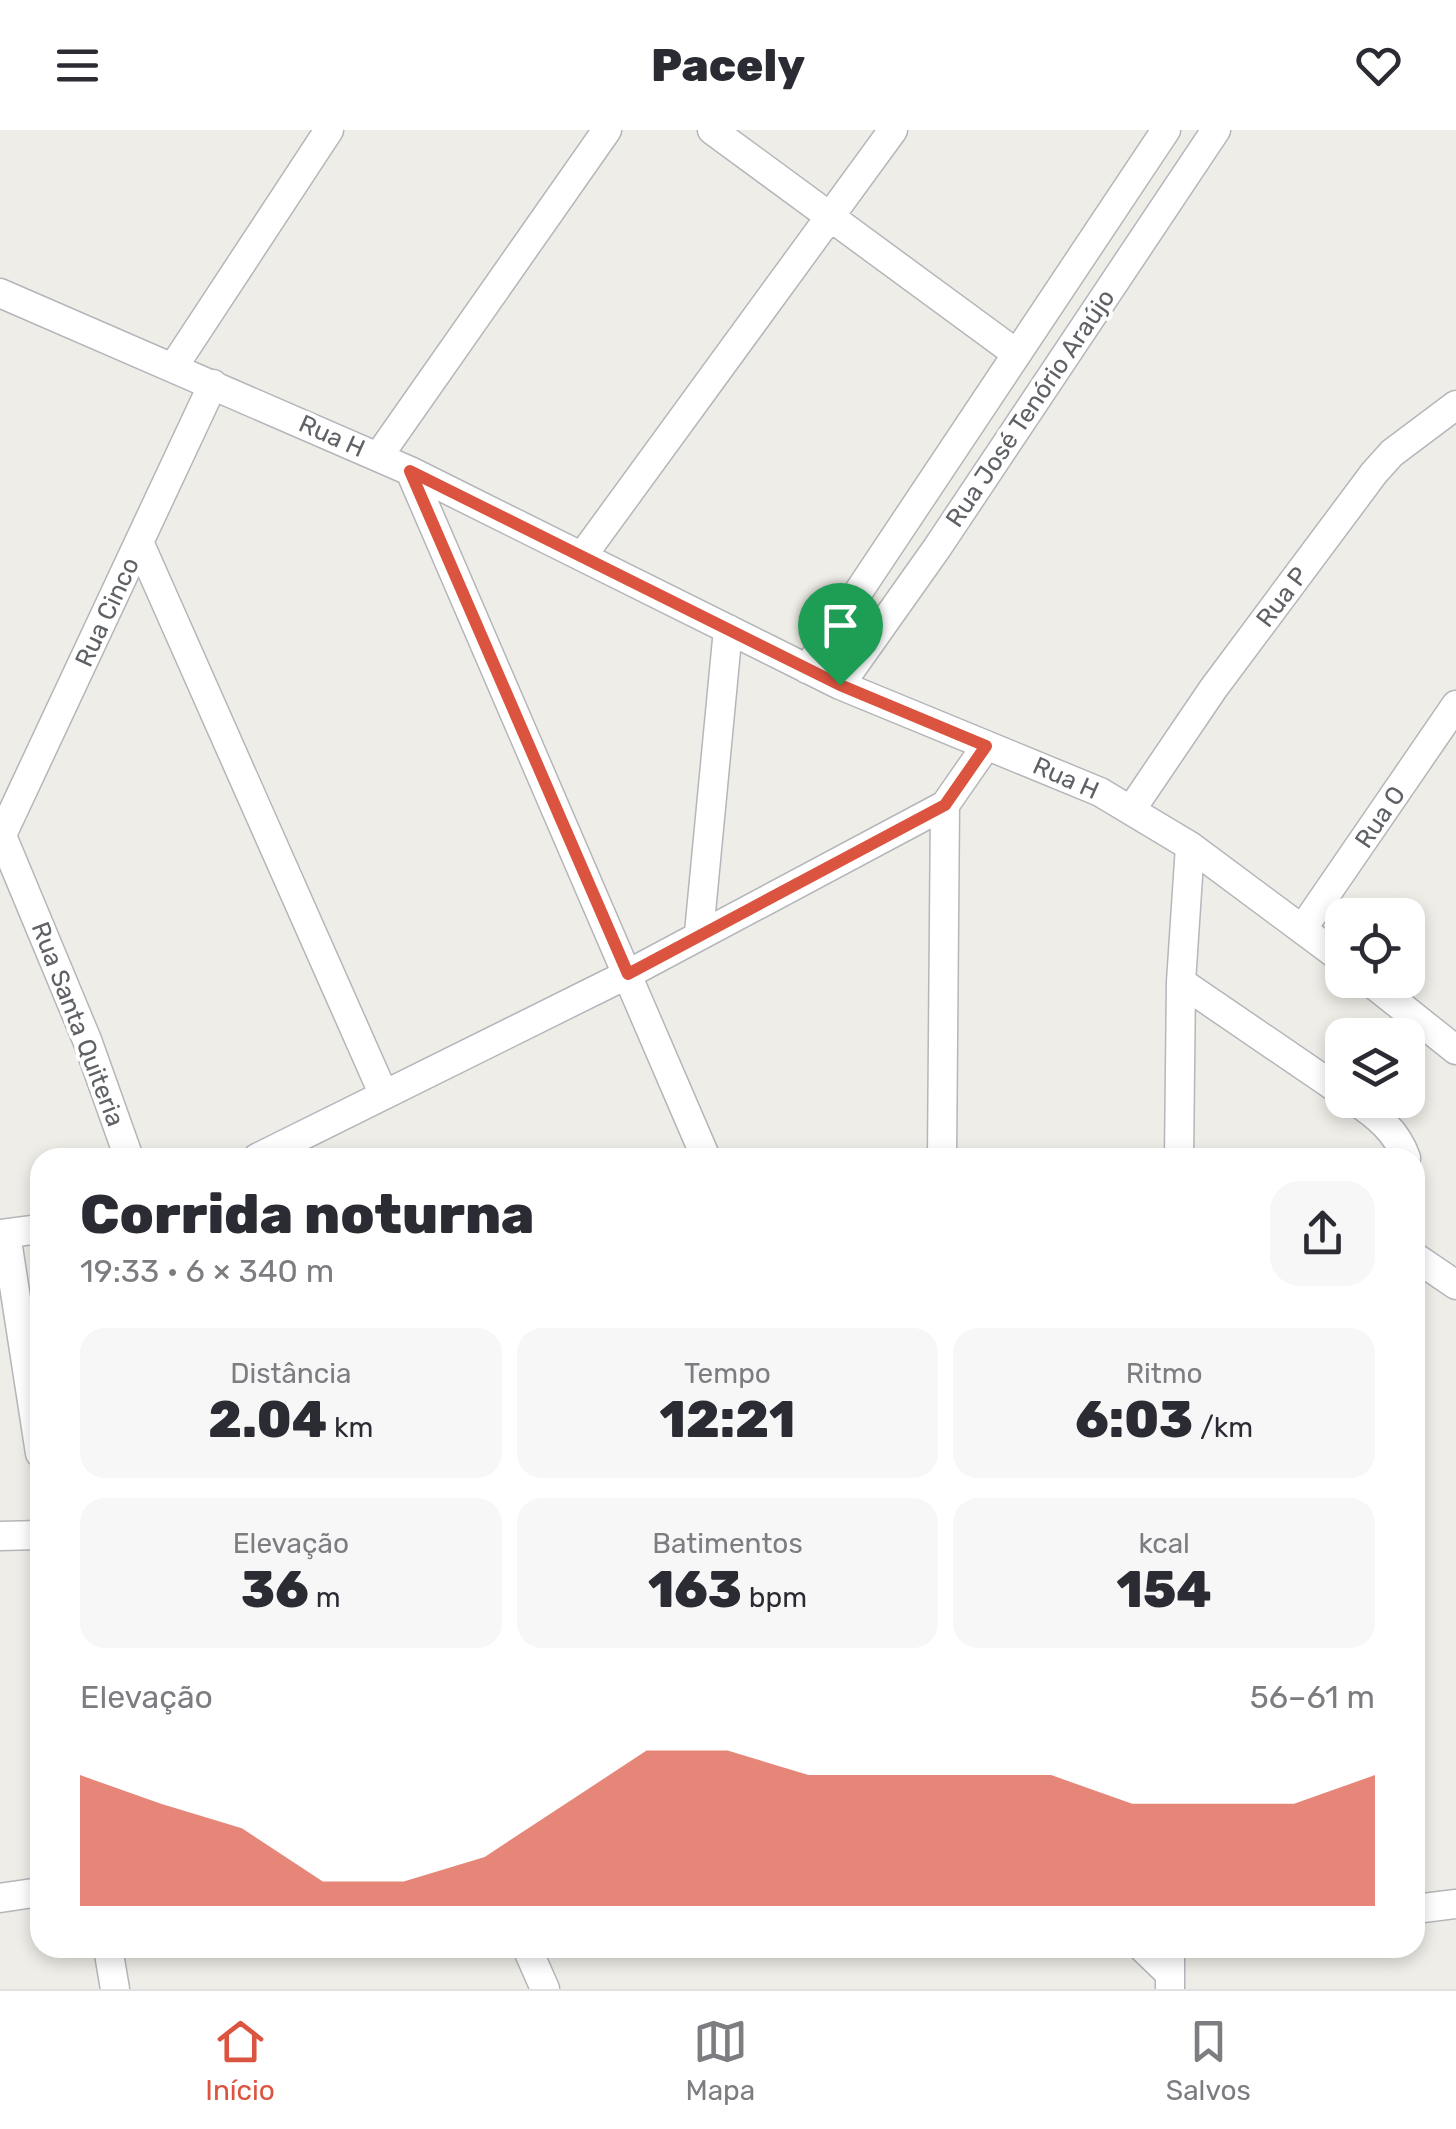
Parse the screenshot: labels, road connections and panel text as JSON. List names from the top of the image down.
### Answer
{
  "streets": {
    "street": [
      "Rua José Tenório Araújo",
      "Rua H",
      "Rua P",
      "Rua Cinco",
      "Rua O",
      "Rua Santa Quiteria"
    ]
  },
  "crossings": [
    ["Rua José Tenório Araújo", "Rua H"],
    ["Rua H", "Rua P"],
    ["Rua H", "Rua Cinco"],
    ["Rua H", "Rua O"],
    ["Rua Cinco", "Rua Santa Quiteria"]
  ],
  "page": {
    "header": "Pacely",
    "heading": ["Corrida noturna", "19:33 · 6 × 340 m"],
    "stats": [
      ["Distância", "2.04 km"],
      ["Tempo", "12:21"],
      ["Ritmo", "6:03 /km"],
      ["Elevação", "36 m"],
      ["Batimentos", "163 bpm"],
      ["kcal", "154"]
    ],
    "chart": ["Elevação", "56–61 m"],
    "tabs": ["Início", "Mapa", "Salvos"]
  }
}
